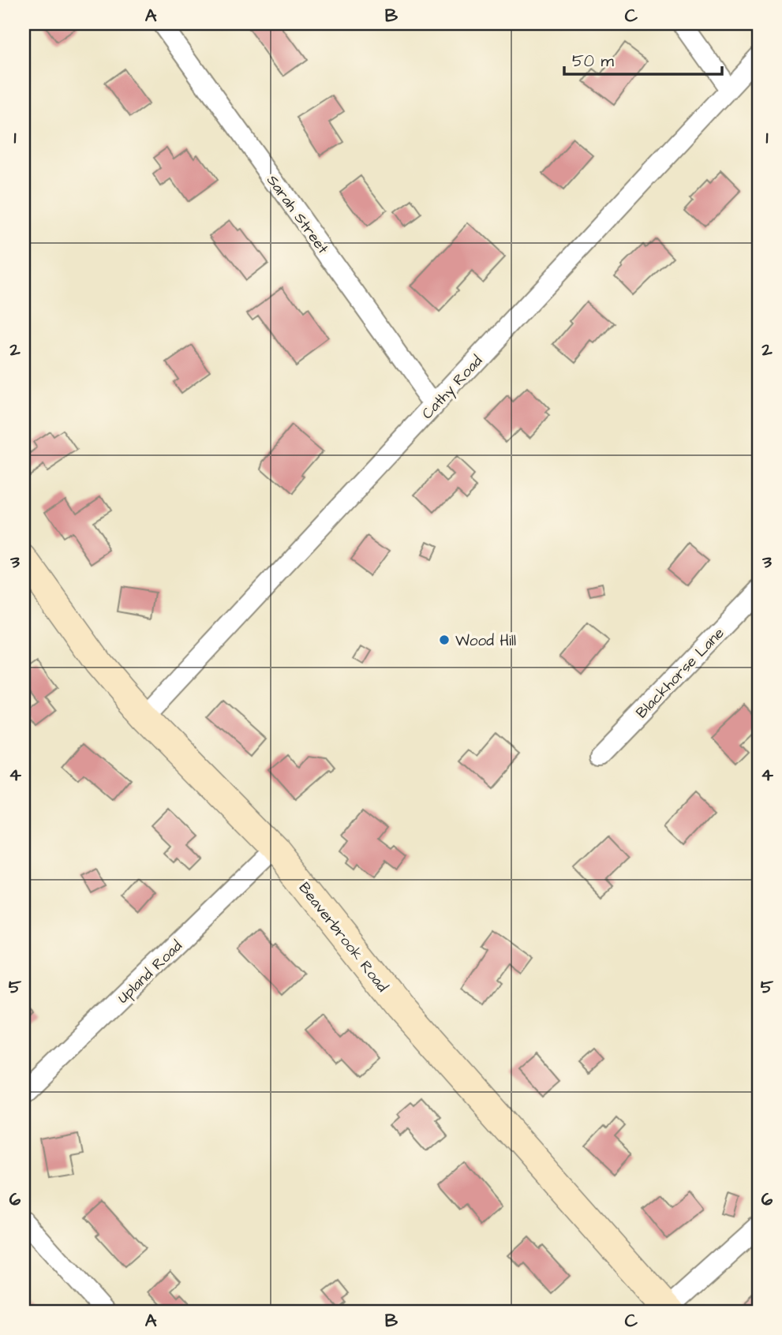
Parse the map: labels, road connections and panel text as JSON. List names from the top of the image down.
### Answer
{
  "streets": {
    "street": [
      "Sarah Street",
      "Cathy Road",
      "Blackhorse Lane",
      "Beaverbrook Road",
      "Upland Road"
    ]
  },
  "crossings": [
    ["Sarah Street", "Cathy Road"],
    ["Cathy Road", "Beaverbrook Road"],
    ["Beaverbrook Road", "Upland Road"]
  ],
  "places": ["Wood Hill"],
  "scale_bar": "50 m",
  "grid": {
    "columns": ["A", "B", "C"],
    "rows": [
      "1",
      "2",
      "3",
      "4",
      "5",
      "6"
    ]
  }
}
